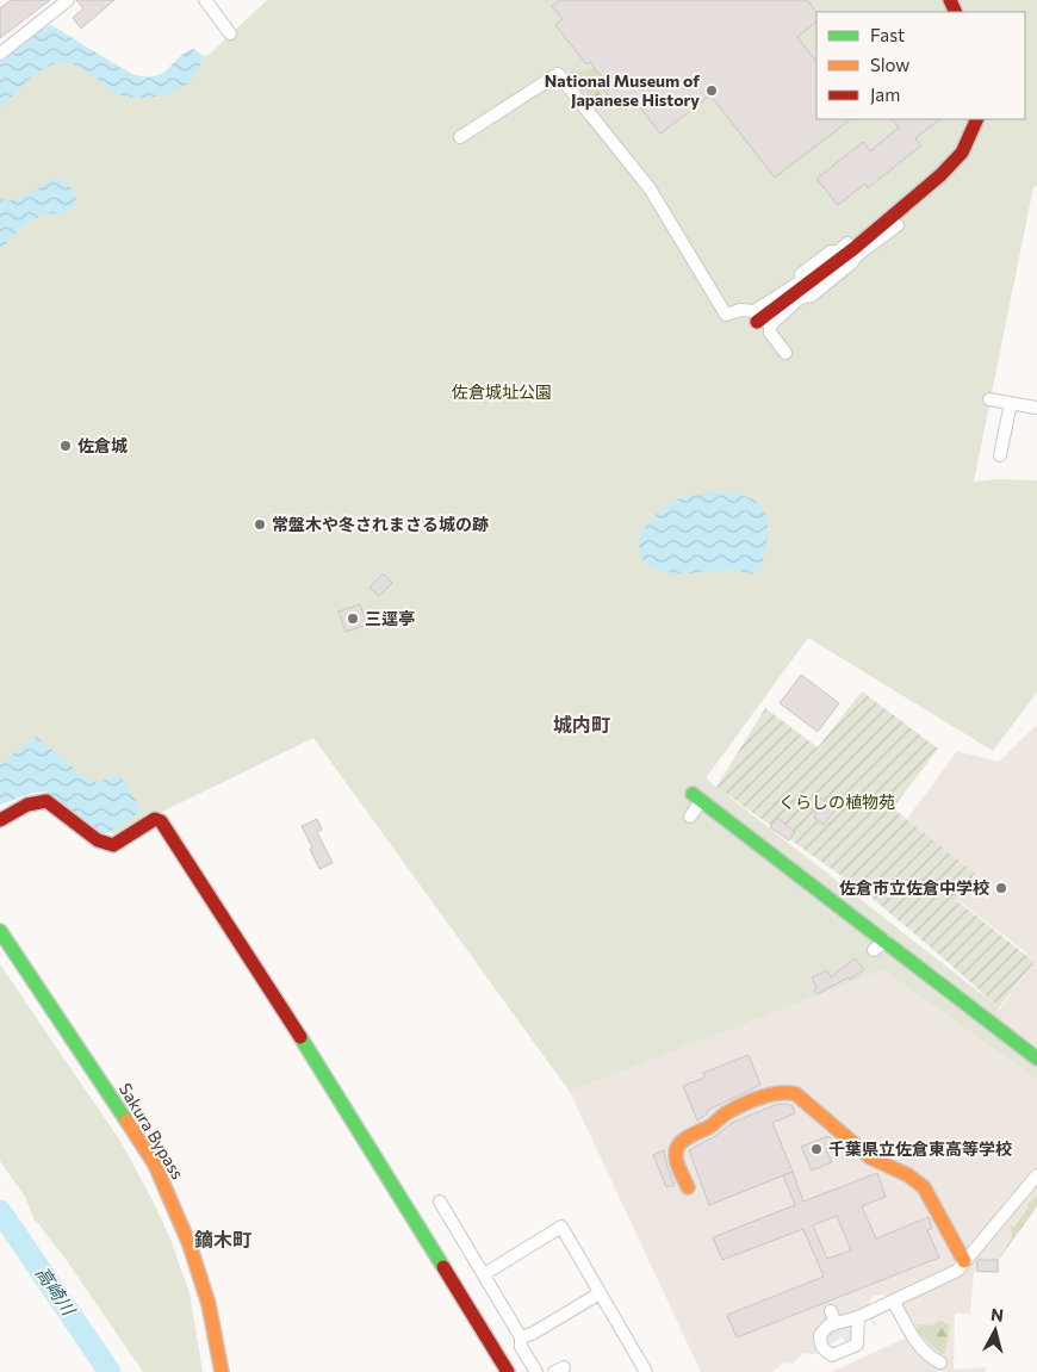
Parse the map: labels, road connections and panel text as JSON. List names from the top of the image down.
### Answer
{
  "streets": {
    "main road": ["Sakura Bypass"]
  },
  "districts": ["城内町", "鏑木町"],
  "water": ["高崎川"],
  "parks": ["佐倉城址公園", "くらしの植物苑"],
  "places": [
    "National Museum of Japanese History",
    "佐倉城",
    "常盤木や冬されまさる城の跡",
    "三逕亭",
    "佐倉市立佐倉中学校",
    "千葉県立佐倉東高等学校"
  ],
  "legend": ["Fast", "Slow", "Jam"],
  "north": "top"
}
